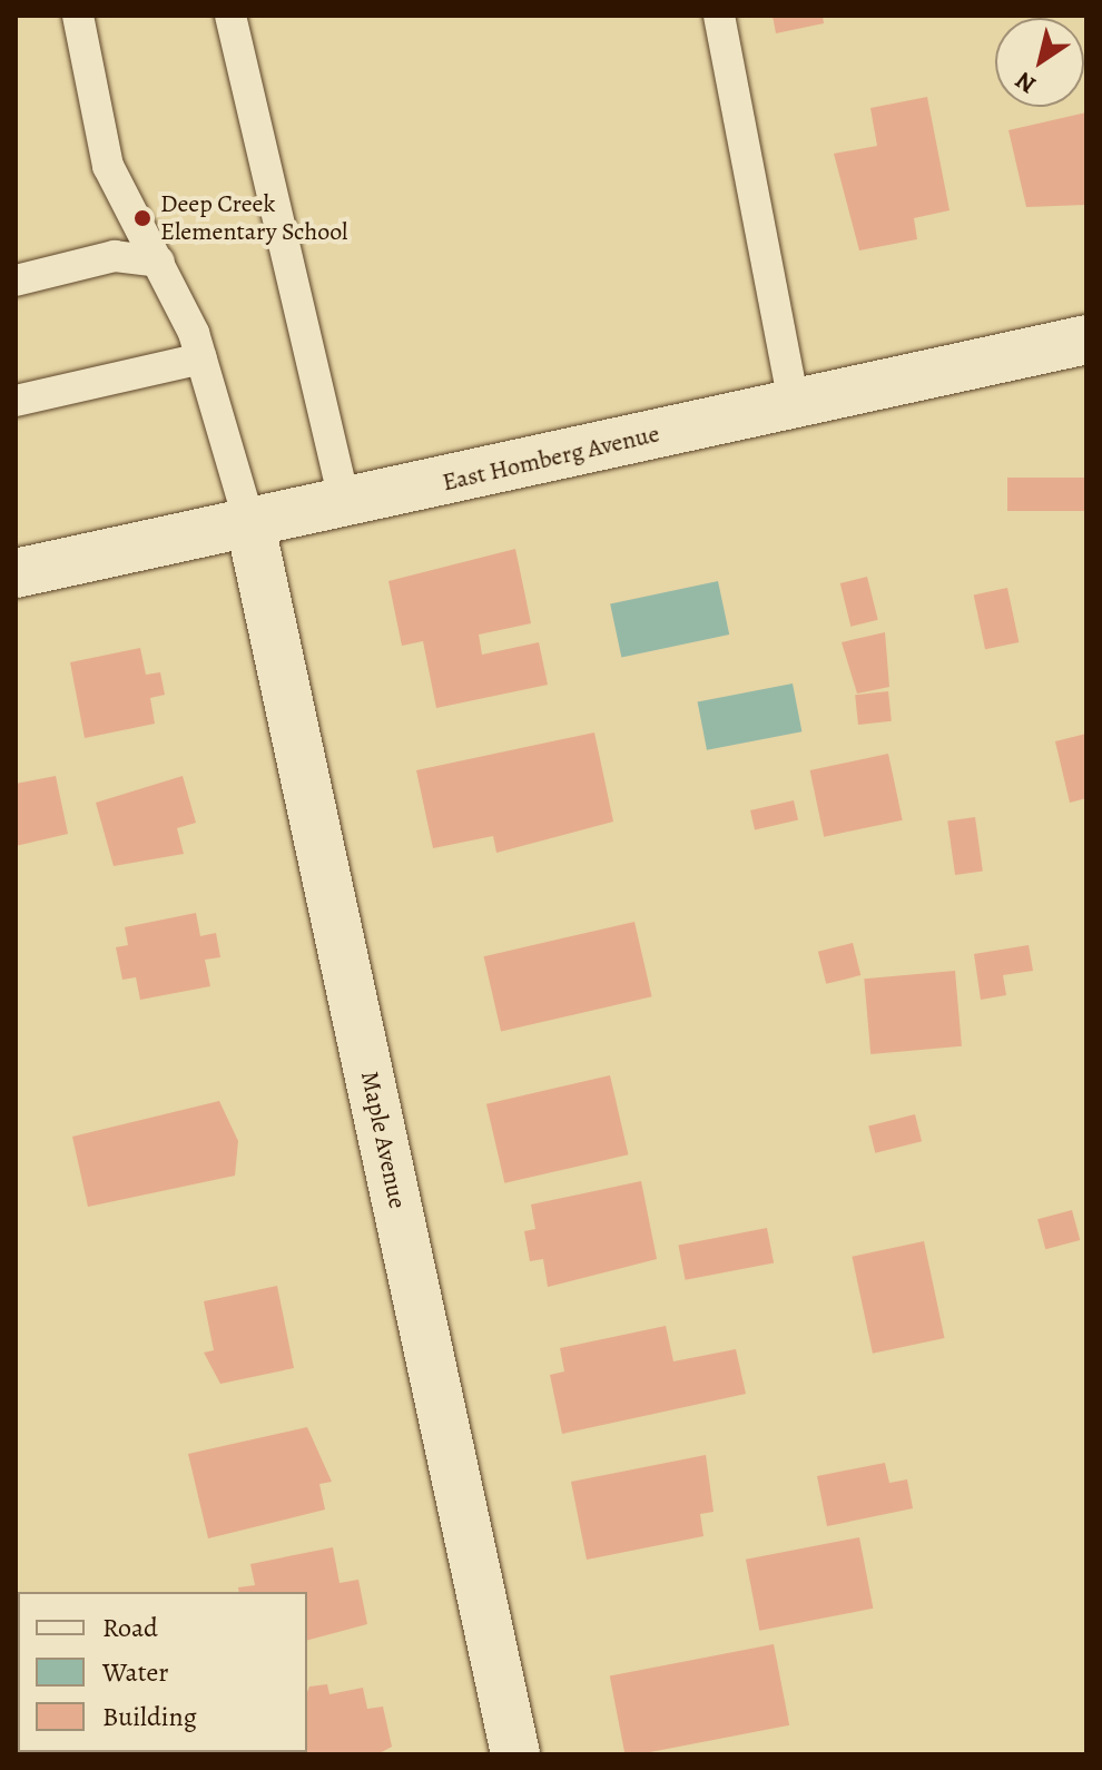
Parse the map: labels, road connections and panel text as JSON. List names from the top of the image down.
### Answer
{
  "streets": {
    "street": ["East Homberg Avenue", "Maple Avenue"]
  },
  "crossings": [
    ["East Homberg Avenue", "Maple Avenue"]
  ],
  "places": ["Deep Creek Elementary School"],
  "legend": ["Road", "Water", "Building"],
  "north": "bottom left"
}
